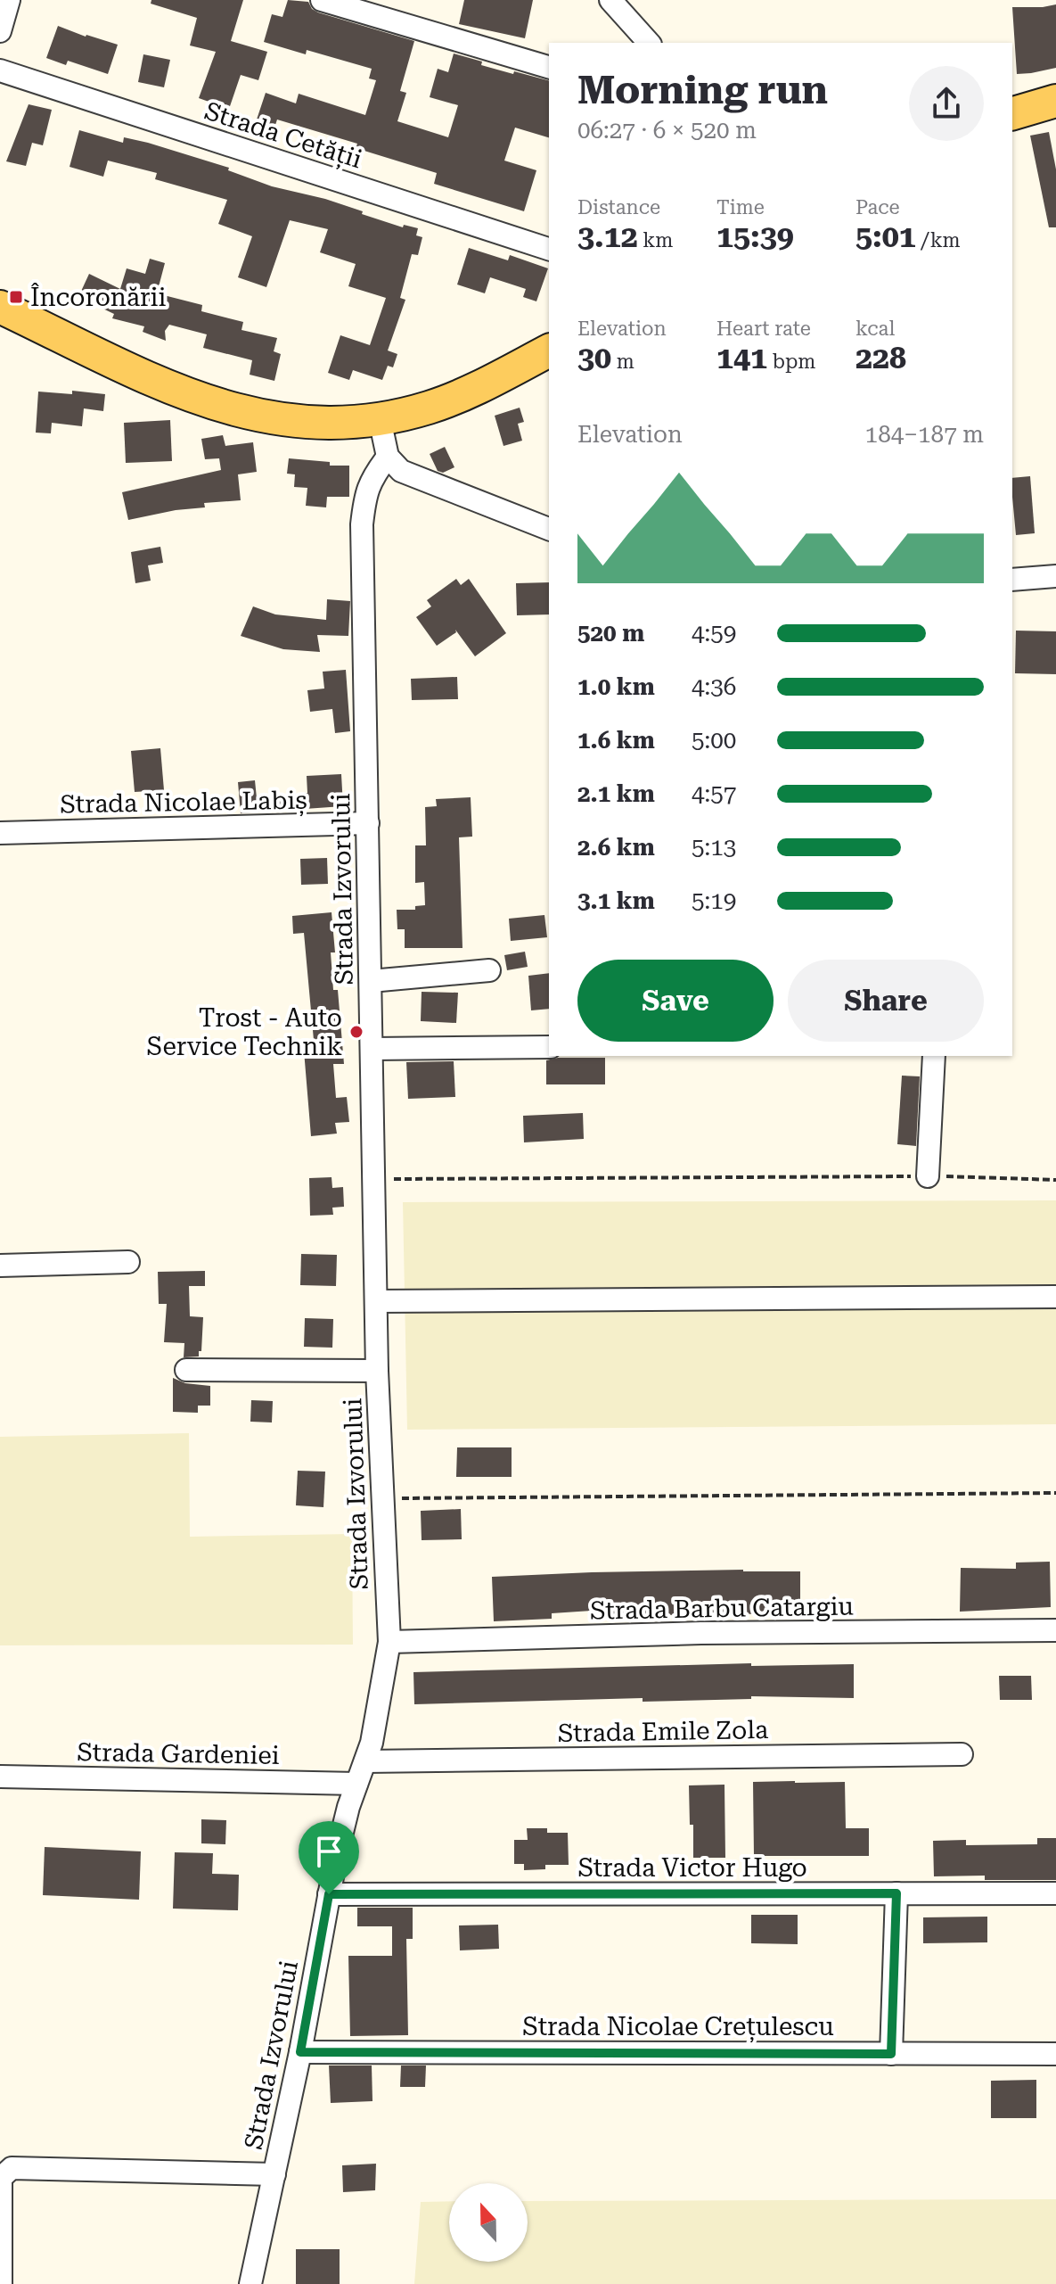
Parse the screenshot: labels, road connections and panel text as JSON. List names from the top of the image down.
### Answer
{
  "streets": {
    "street": [
      "Strada Cetății",
      "Strada Nicolae Labiș",
      "Strada Izvorului",
      "Strada Barbu Catargiu",
      "Strada Emile Zola",
      "Strada Gardeniei",
      "Strada Victor Hugo",
      "Strada Nicolae Crețulescu"
    ]
  },
  "crossings": [
    ["Strada Nicolae Labiș", "Strada Izvorului"],
    ["Strada Izvorului", "Strada Barbu Catargiu"],
    ["Strada Izvorului", "Strada Emile Zola"],
    ["Strada Izvorului", "Strada Gardeniei"],
    ["Strada Izvorului", "Strada Victor Hugo"],
    ["Strada Izvorului", "Strada Nicolae Crețulescu"]
  ],
  "places": {
    "transit": ["Încoronării"],
    "other": ["Trost - Auto Service Technik"]
  },
  "north": "top",
  "page": {
    "heading": ["Morning run", "06:27 · 6 × 520 m"],
    "stats": [
      ["Distance", "3.12 km"],
      ["Time", "15:39"],
      ["Pace", "5:01 /km"],
      ["Elevation", "30 m"],
      ["Heart rate", "141 bpm"],
      ["kcal", "228"]
    ],
    "chart": ["Elevation", "184–187 m"],
    "list": [
      {
        "name": "520 m",
        "note": "4:59"
      },
      {
        "name": "1.0 km",
        "note": "4:36"
      },
      {
        "name": "1.6 km",
        "note": "5:00"
      },
      {
        "name": "2.1 km",
        "note": "4:57"
      },
      {
        "name": "2.6 km",
        "note": "5:13"
      },
      {
        "name": "3.1 km",
        "note": "5:19"
      }
    ],
    "buttons": ["Save", "Share"]
  }
}
